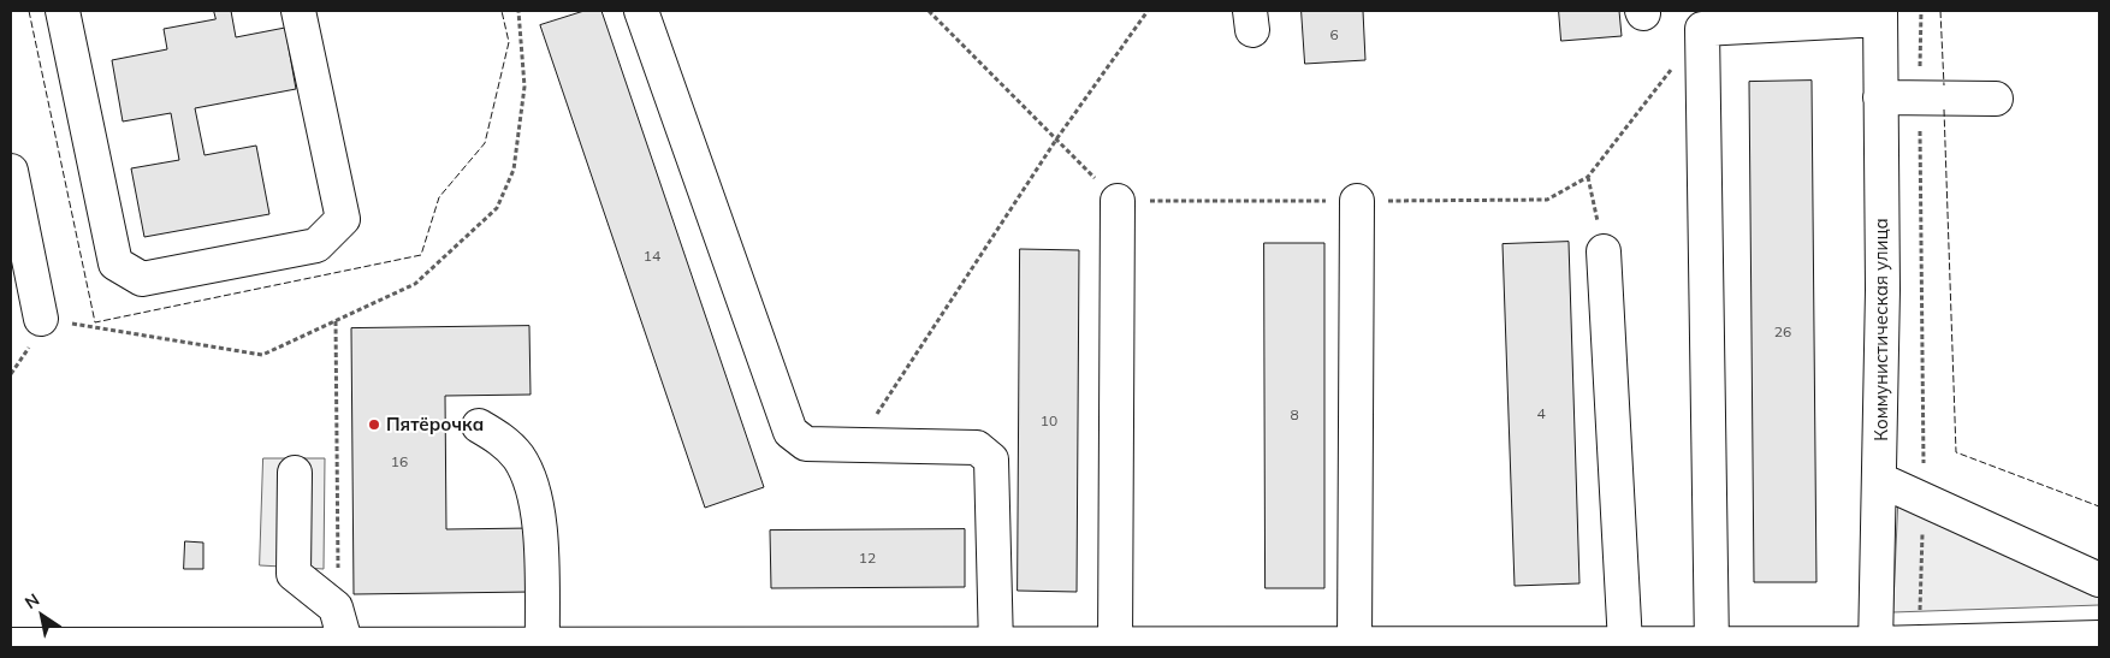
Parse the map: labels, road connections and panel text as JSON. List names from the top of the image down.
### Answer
{
  "streets": {
    "street": ["Коммунистическая улица"]
  },
  "places": ["Пятёрочка"],
  "house_numbers": [
    "6",
    "14",
    "26",
    "4",
    "8",
    "10",
    "16",
    "12"
  ],
  "north": "top left"
}
